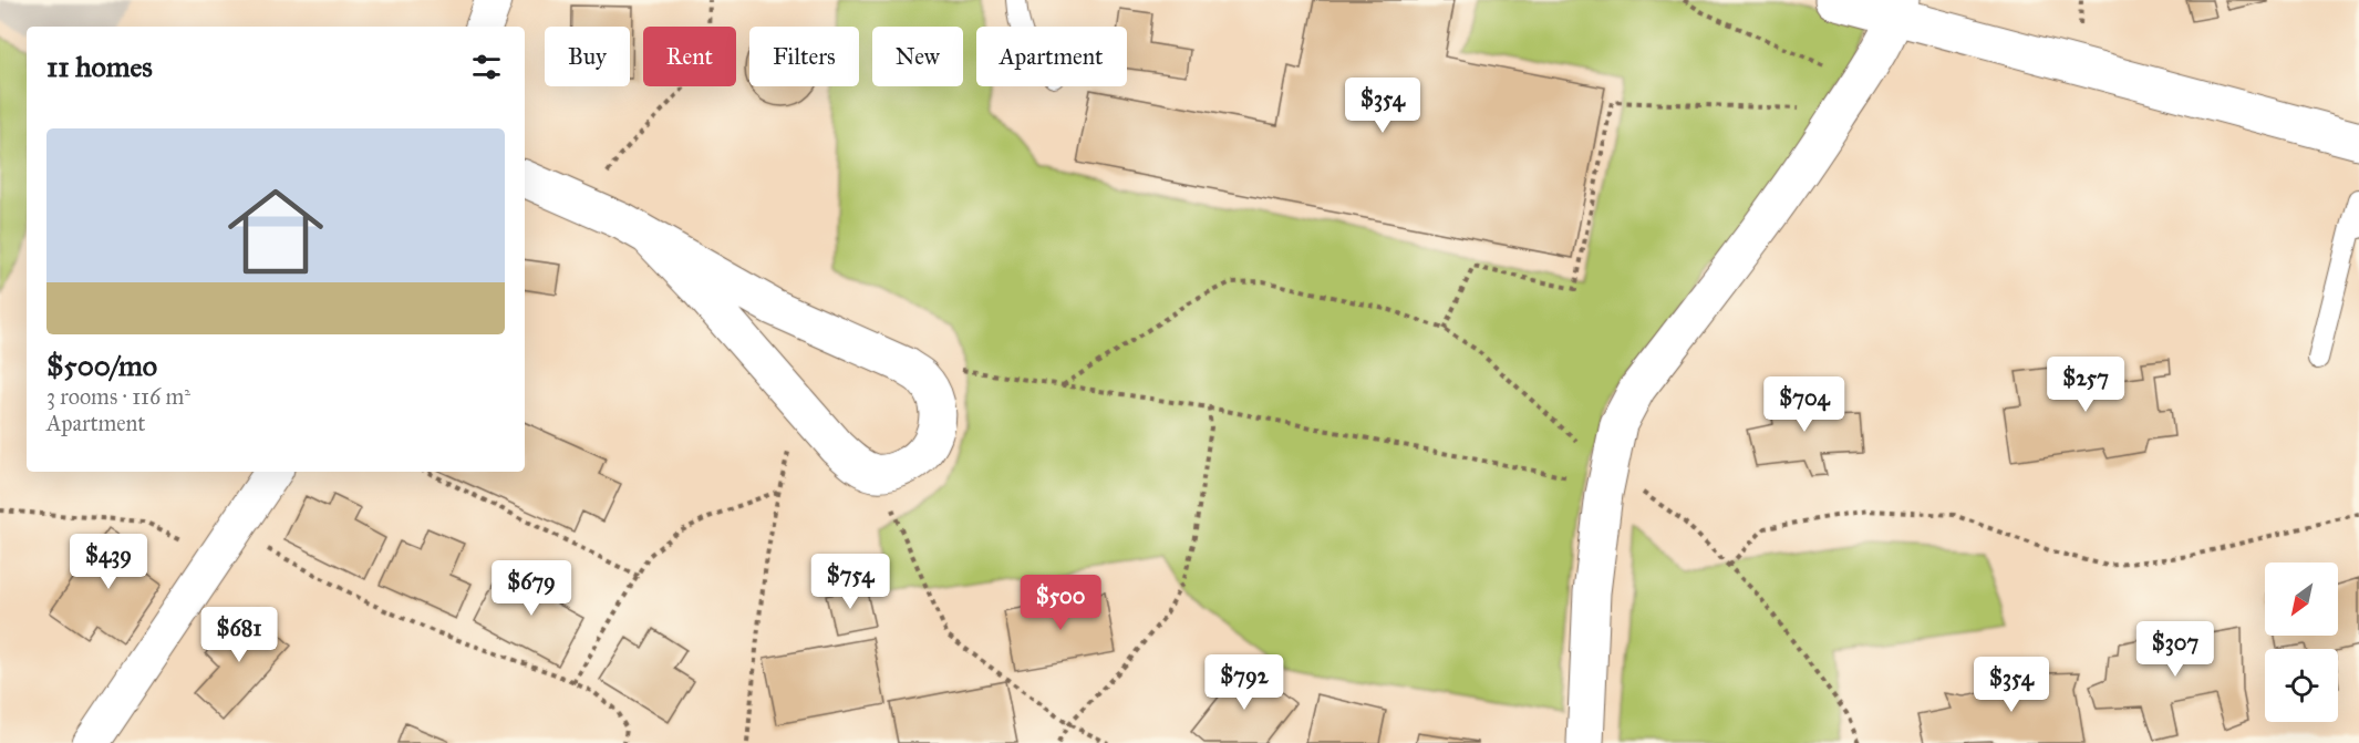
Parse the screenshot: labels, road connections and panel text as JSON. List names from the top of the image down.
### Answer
{
  "north": "bottom left",
  "page": {
    "chip": [
      "Buy",
      "Rent",
      "Filters",
      "New",
      "Apartment"
    ],
    "heading": "11 homes",
    "price": [
      "$354",
      "$257",
      "$704",
      "$439",
      "$754",
      "$679",
      "$500",
      "$681",
      "$307",
      "$792",
      "$354"
    ],
    "list": [
      {
        "name": "$500/mo",
        "note": "3 rooms · 116 m² · Apartment"
      }
    ]
  }
}
